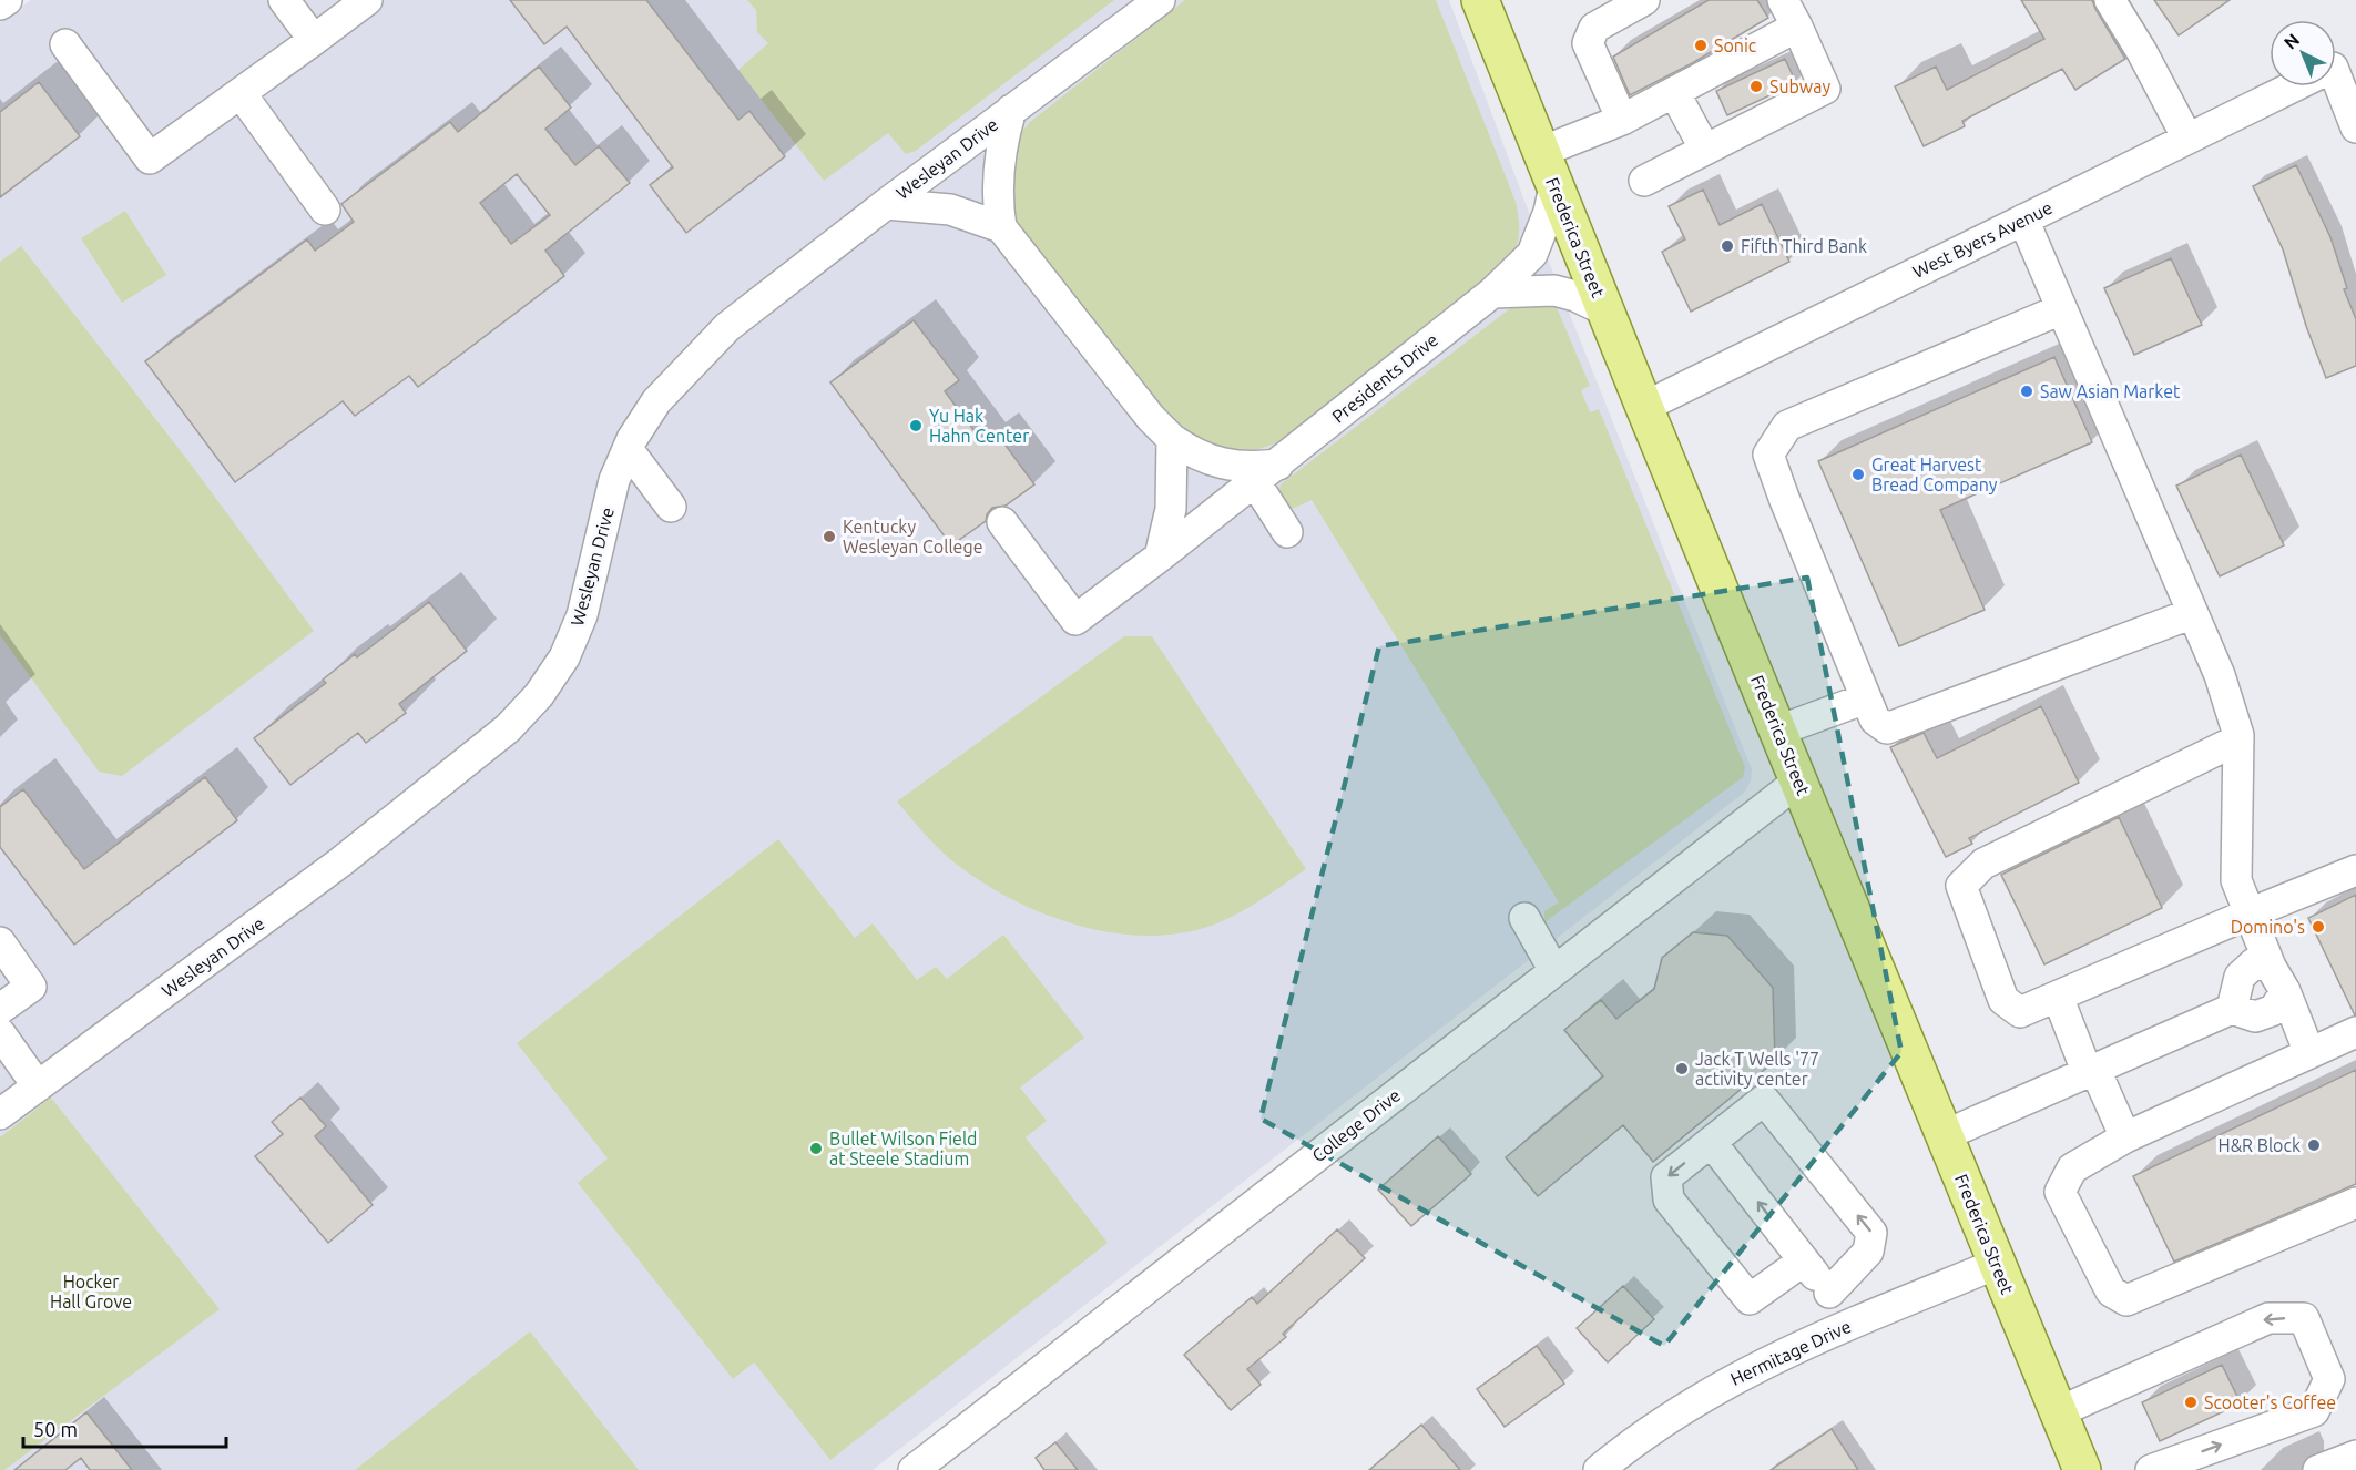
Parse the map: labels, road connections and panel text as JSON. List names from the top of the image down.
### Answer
{
  "streets": {
    "main road": ["Frederica Street"],
    "street": [
      "Wesleyan Drive",
      "West Byers Avenue",
      "Presidents Drive",
      "College Drive",
      "Hermitage Drive"
    ]
  },
  "crossings": [
    ["Frederica Street", "West Byers Avenue"],
    ["Frederica Street", "Presidents Drive"],
    ["Frederica Street", "College Drive"],
    ["Frederica Street", "Hermitage Drive"]
  ],
  "parks": ["Hocker Hall Grove"],
  "places": [
    "Sonic",
    "Subway",
    "Fifth Third Bank",
    "Saw Asian Market",
    "Yu Hak Hahn Center",
    "Great Harvest Bread Company",
    "Kentucky Wesleyan College",
    "Domino's",
    "Jack T Wells '77 activity center",
    "H&R Block",
    "Bullet Wilson Field at Steele Stadium",
    "Scooter's Coffee"
  ],
  "scale_bar": "50 m",
  "north": "top left"
}
